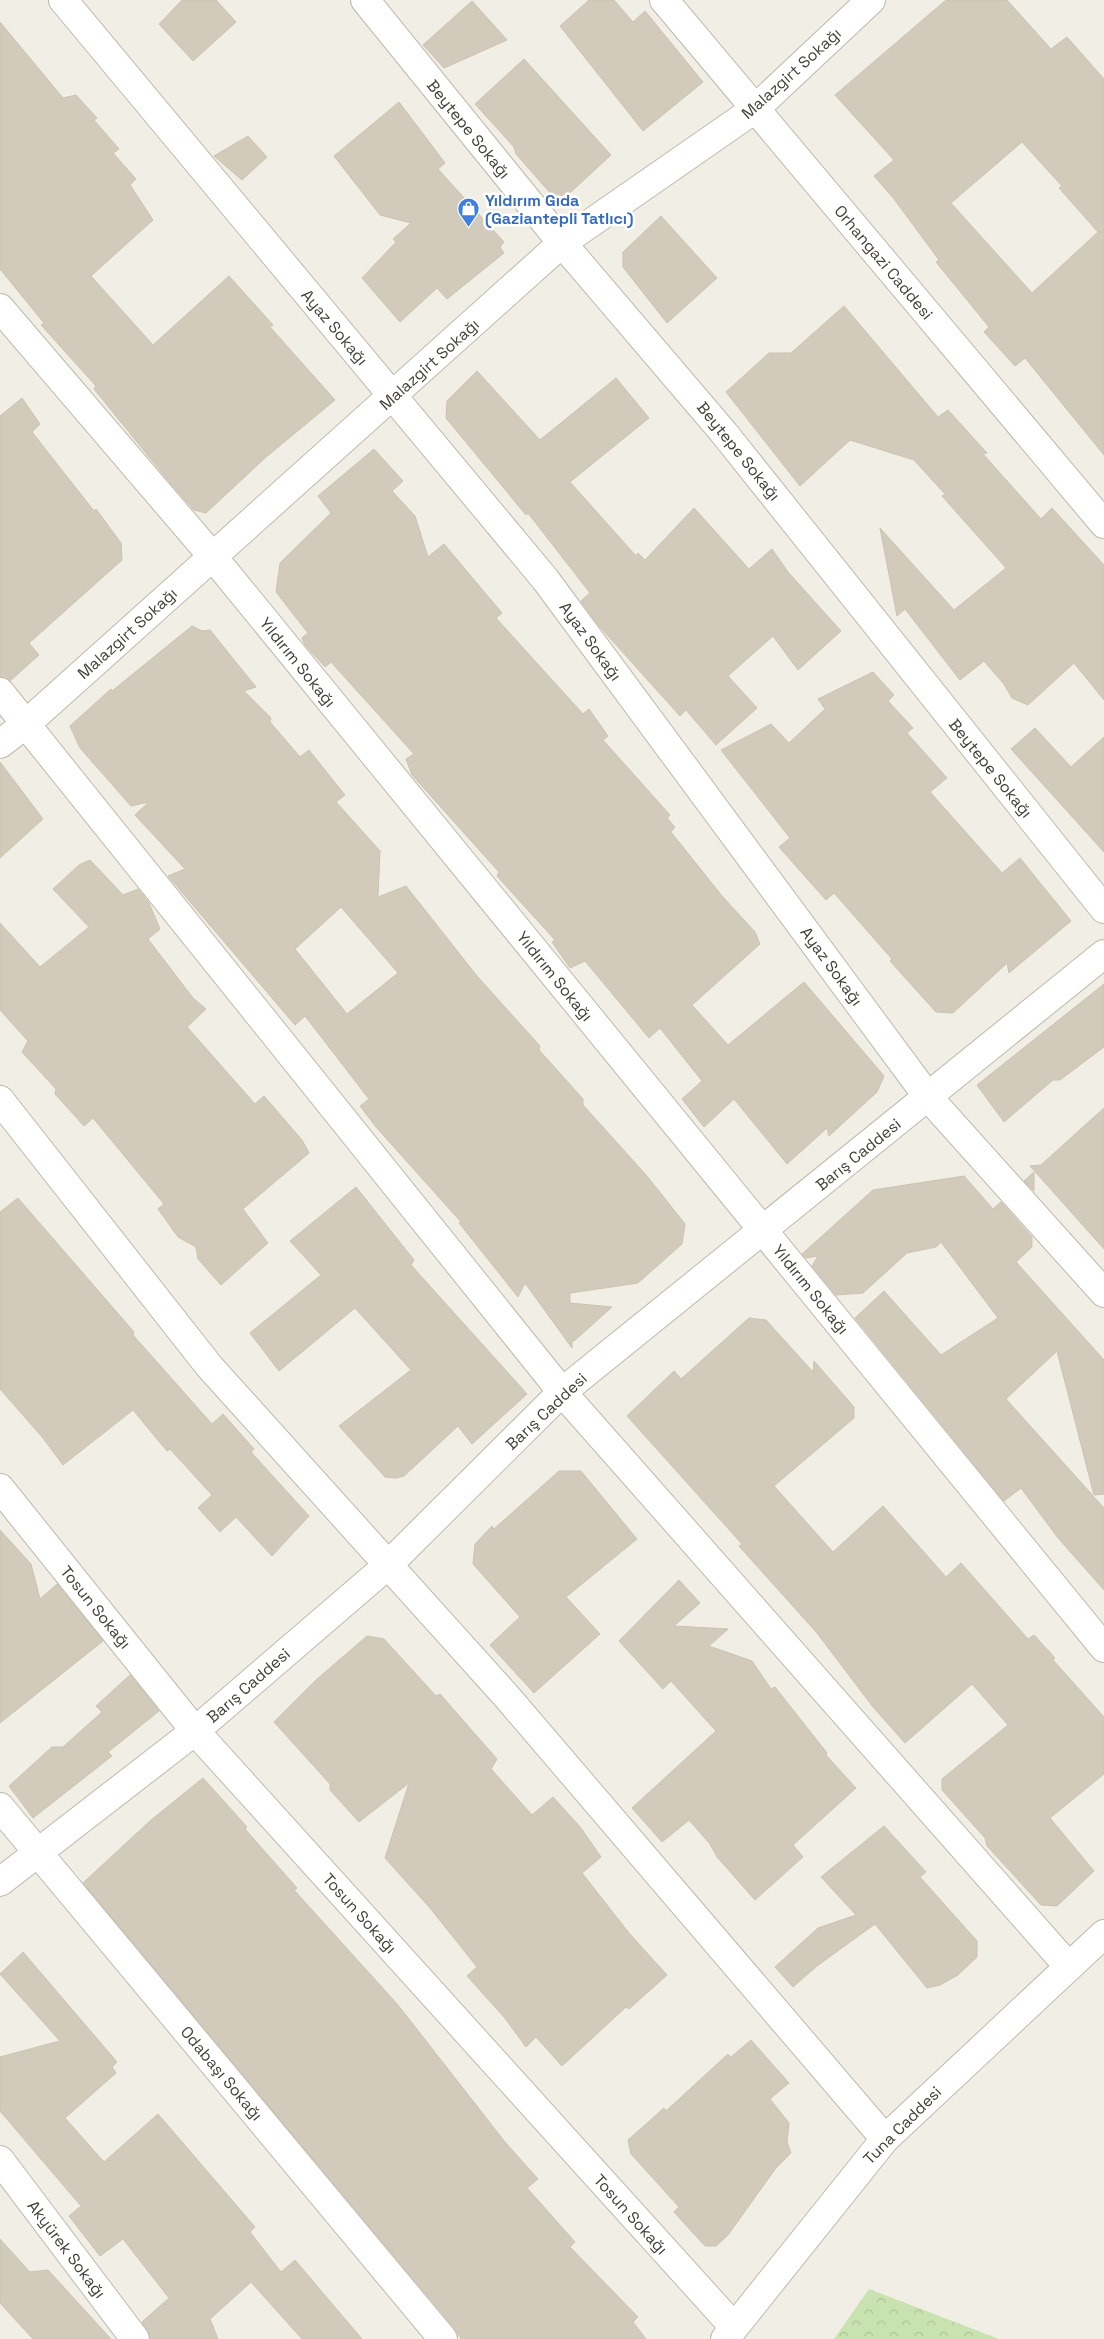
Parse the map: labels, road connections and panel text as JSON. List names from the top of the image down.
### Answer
{
  "streets": {
    "street": [
      "Malazgirt Sokağı",
      "Beytepe Sokağı",
      "Orhangazi Caddesi",
      "Ayaz Sokağı",
      "Yıldırım Sokağı",
      "Barış Caddesi",
      "Tosun Sokağı",
      "Odabaşı Sokağı",
      "Tuna Caddesi",
      "Akyürek Sokağı"
    ]
  },
  "crossings": [
    ["Malazgirt Sokağı", "Beytepe Sokağı"],
    ["Malazgirt Sokağı", "Orhangazi Caddesi"],
    ["Malazgirt Sokağı", "Ayaz Sokağı"],
    ["Malazgirt Sokağı", "Yıldırım Sokağı"],
    ["Ayaz Sokağı", "Barış Caddesi"],
    ["Yıldırım Sokağı", "Barış Caddesi"],
    ["Barış Caddesi", "Tosun Sokağı"],
    ["Barış Caddesi", "Odabaşı Sokağı"],
    ["Tosun Sokağı", "Tuna Caddesi"]
  ],
  "places": {
    "shop": ["Yıldırım Gıda (Gaziantepli Tatlıcı)"]
  }
}
